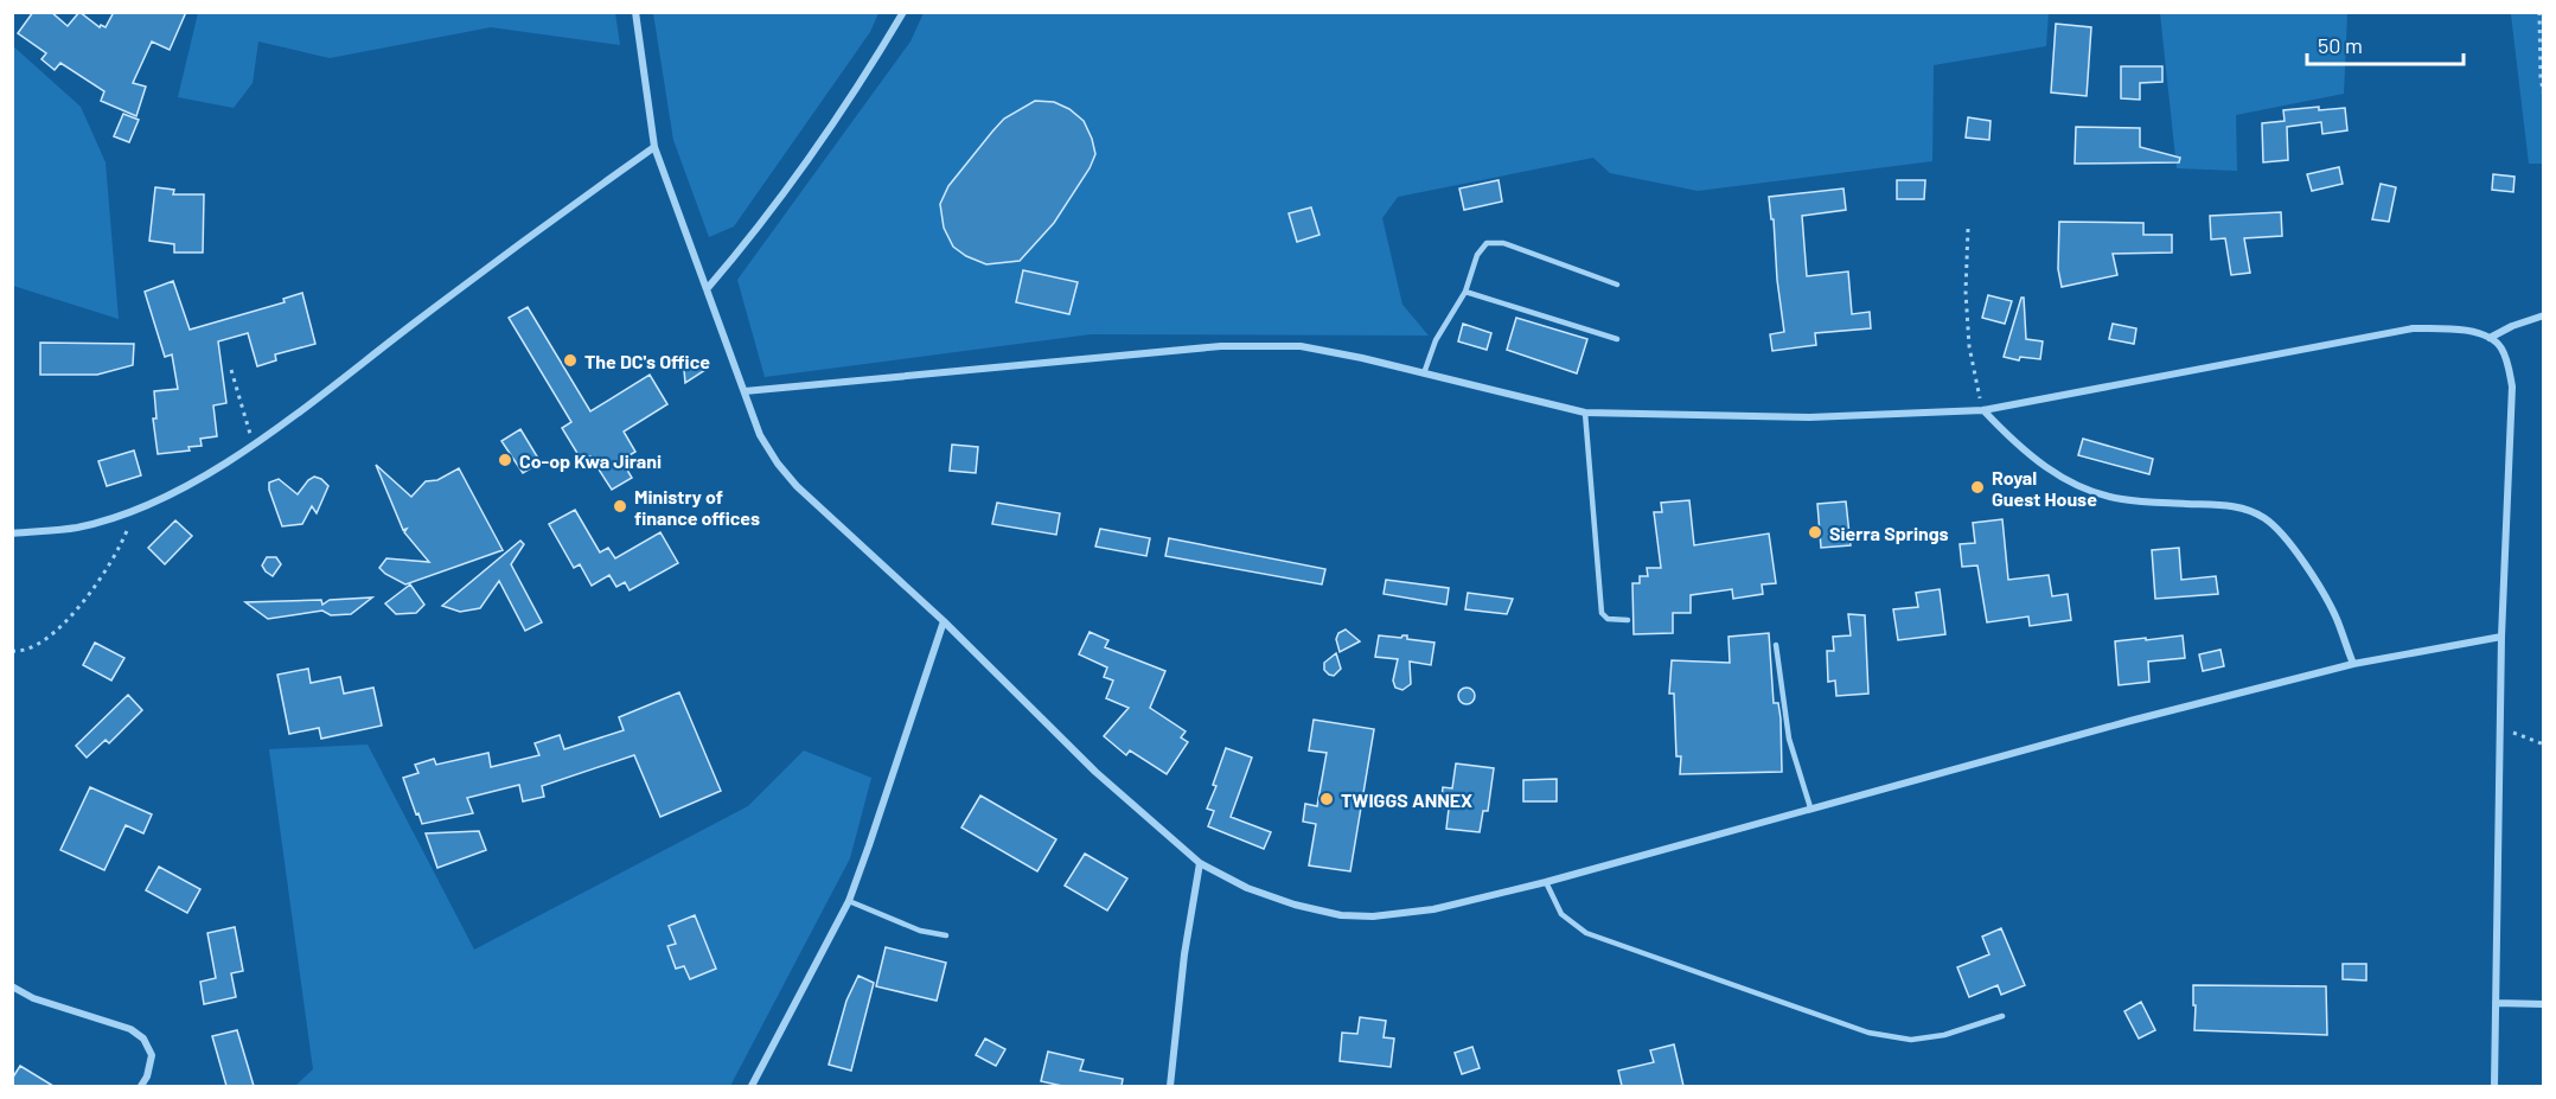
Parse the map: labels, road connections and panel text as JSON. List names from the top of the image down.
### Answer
{
  "places": [
    "The DC's Office",
    "Co-op Kwa Jirani",
    "Royal Guest House",
    "Ministry of finance offices",
    "Sierra Springs",
    "TWIGGS ANNEX"
  ],
  "scale_bar": "50 m"
}
